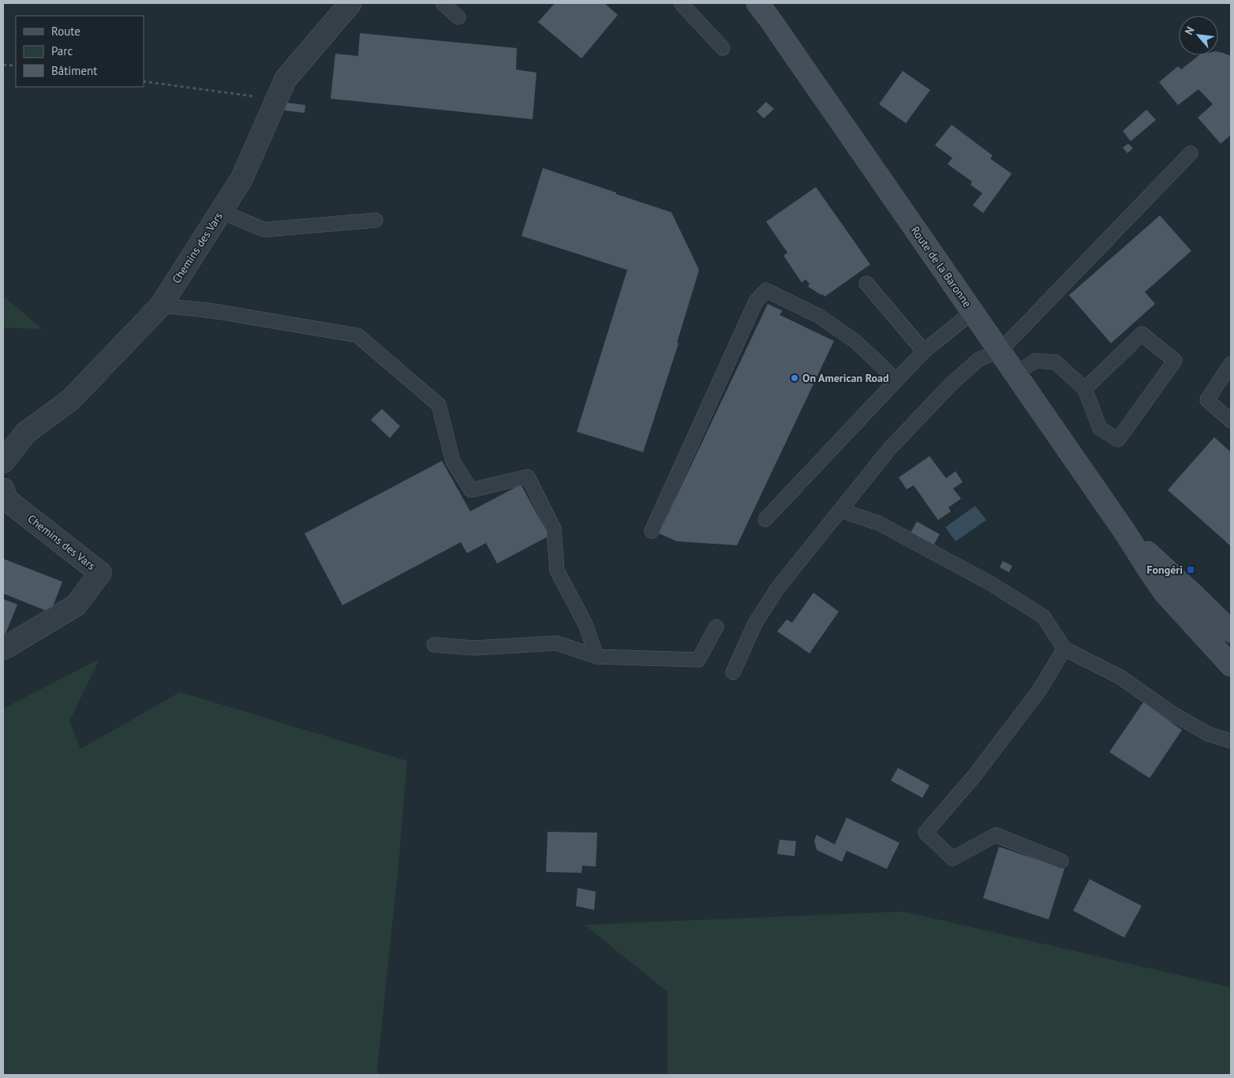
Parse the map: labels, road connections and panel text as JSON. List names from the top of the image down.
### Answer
{
  "streets": {
    "main road": ["Route de la Baronne"],
    "street": ["Chemins des Vars"]
  },
  "places": {
    "other": ["On American Road"],
    "transit": ["Fongéri"]
  },
  "legend": ["Route", "Parc", "Bâtiment"],
  "north": "top left"
}
